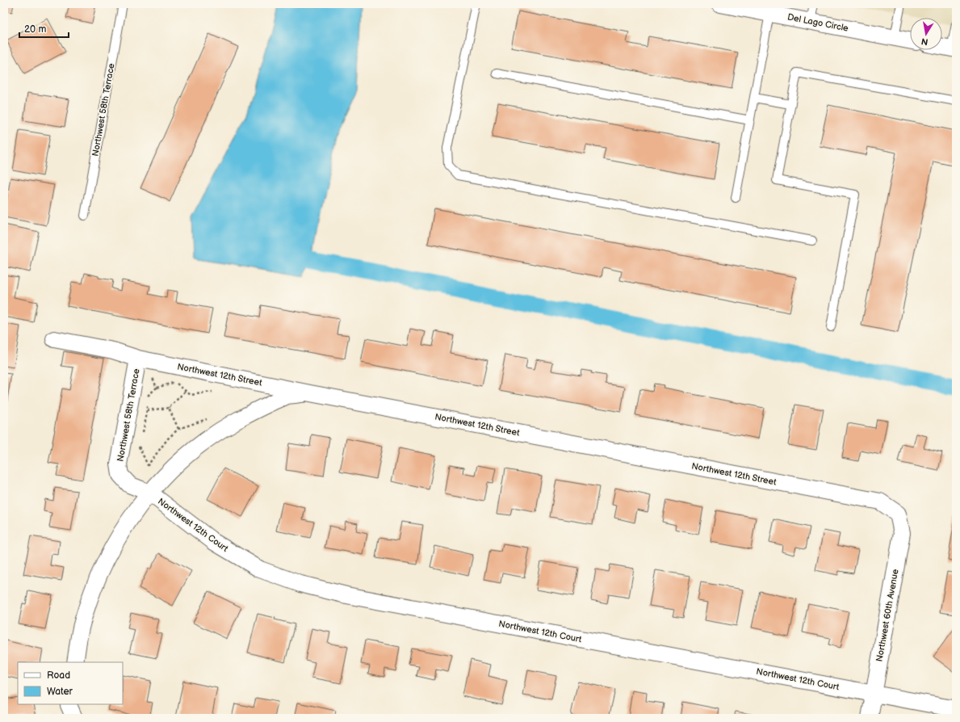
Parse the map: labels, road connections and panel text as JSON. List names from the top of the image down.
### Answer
{
  "streets": {
    "street": [
      "Del Lago Circle",
      "Northwest 58th Terrace",
      "Northwest 12th Street",
      "Northwest 12th Court",
      "Northwest 60th Avenue"
    ]
  },
  "crossings": [
    ["Northwest 58th Terrace", "Northwest 12th Street"],
    ["Northwest 58th Terrace", "Northwest 12th Court"],
    ["Northwest 12th Street", "Northwest 60th Avenue"],
    ["Northwest 12th Court", "Northwest 60th Avenue"]
  ],
  "legend": ["Road", "Water"],
  "scale_bar": "20 m",
  "north": "bottom"
}
